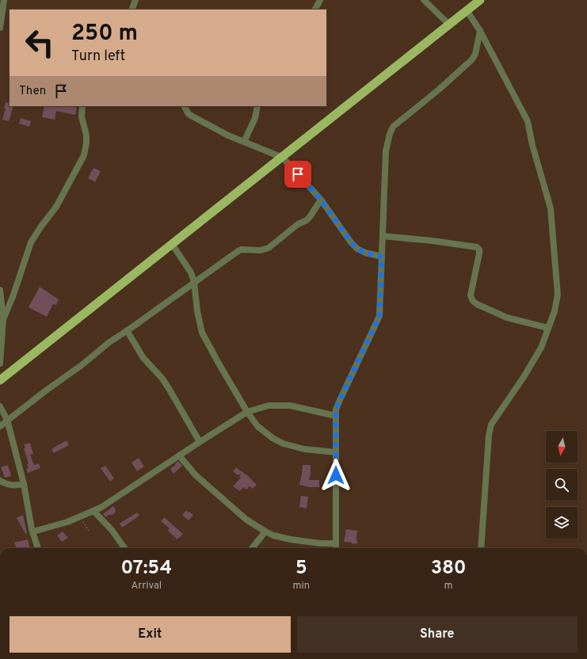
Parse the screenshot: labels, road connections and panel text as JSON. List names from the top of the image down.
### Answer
{
  "north": "bottom",
  "page": {
    "turn": ["250 m", "Turn left"],
    "then": "Then",
    "eta": [
      "07:54",
      "Arrival",
      "5",
      "min",
      "380",
      "m"
    ],
    "buttons": ["Exit", "Share"]
  }
}
